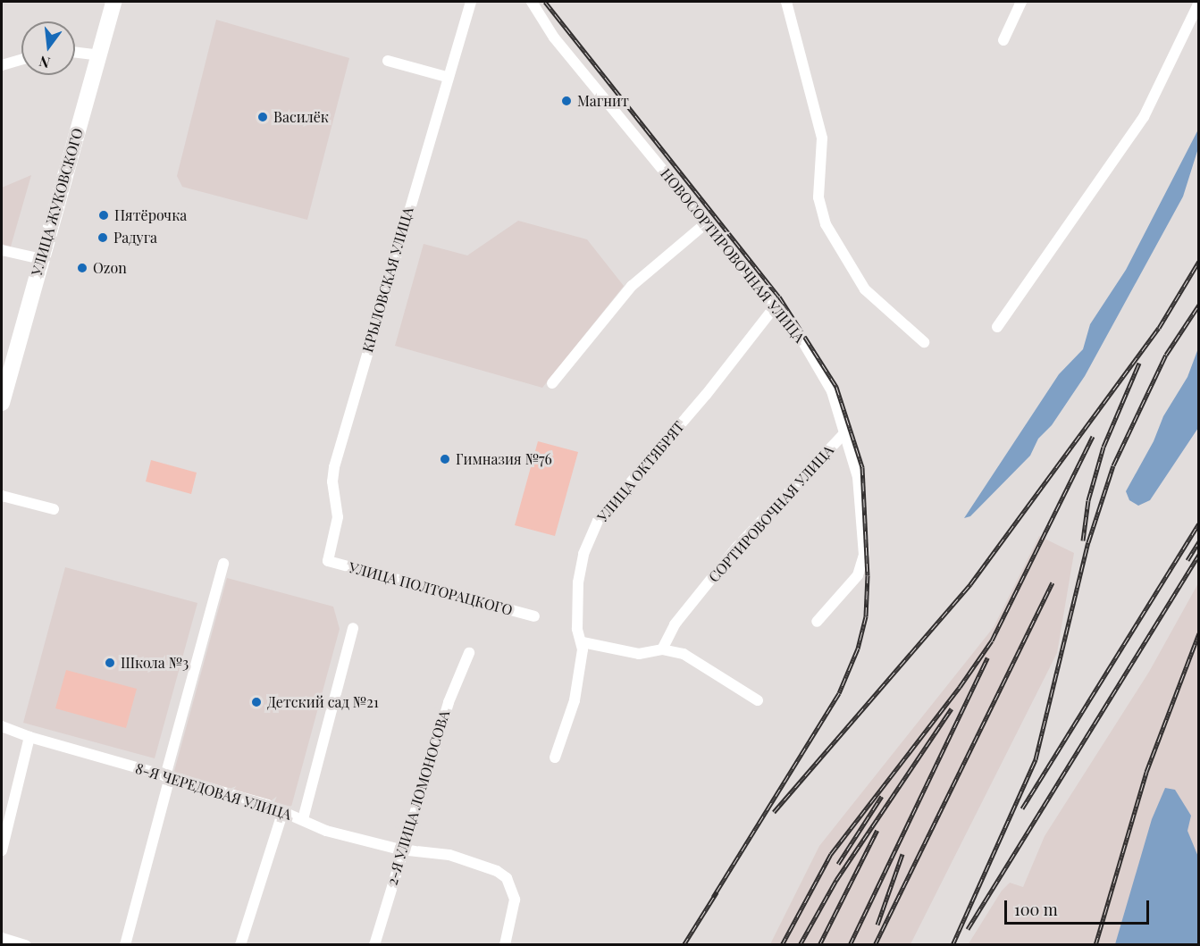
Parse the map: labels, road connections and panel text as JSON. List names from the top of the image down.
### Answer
{
  "streets": {
    "street": [
      "УЛИЦА ЖУКОВСКОГО",
      "НОВОСОРТИРОВОЧНАЯ УЛИЦА",
      "КРЫЛОВСКАЯ УЛИЦА",
      "УЛИЦА ОКТЯБРЯТ",
      "СОРТИРОВОЧНАЯ УЛИЦА",
      "УЛИЦА ПОЛТОРАЦКОГО",
      "8-Я ЧЕРЕДОВАЯ УЛИЦА",
      "2-Я УЛИЦА ЛОМОНОСОВА"
    ]
  },
  "crossings": [
    ["НОВОСОРТИРОВОЧНАЯ УЛИЦА", "УЛИЦА ОКТЯБРЯТ"],
    ["НОВОСОРТИРОВОЧНАЯ УЛИЦА", "СОРТИРОВОЧНАЯ УЛИЦА"],
    ["КРЫЛОВСКАЯ УЛИЦА", "УЛИЦА ПОЛТОРАЦКОГО"],
    ["8-Я ЧЕРЕДОВАЯ УЛИЦА", "2-Я УЛИЦА ЛОМОНОСОВА"]
  ],
  "places": [
    "Магнит",
    "Василёк",
    "Пятёрочка",
    "Радуга",
    "Ozon",
    "Гимназия №76",
    "Школа №3",
    "Детский сад №21"
  ],
  "scale_bar": "100 m",
  "north": "bottom"
}
